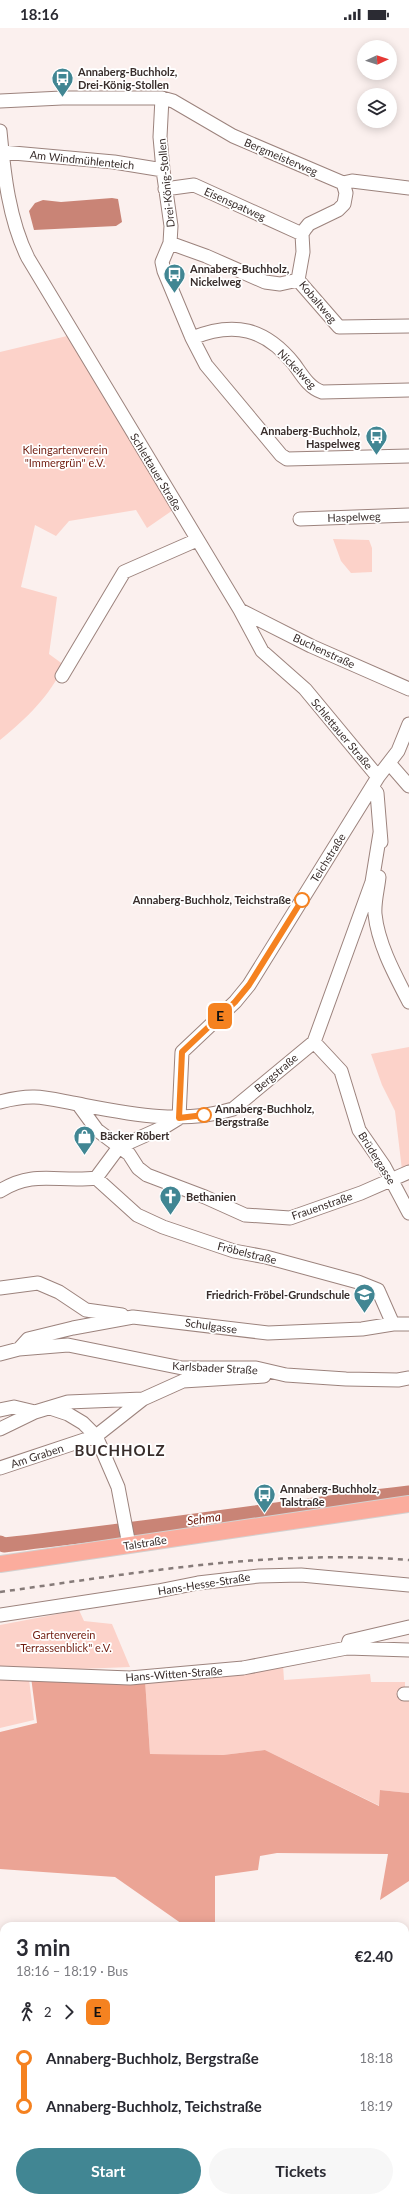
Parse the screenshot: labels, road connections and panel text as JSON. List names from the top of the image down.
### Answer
{
  "streets": {
    "main road": ["Talstraße"],
    "street": [
      "Bergmeisterweg",
      "Am Windmühlenteich",
      "Drei-König-Stollen",
      "Eisenspatweg",
      "Kobaltweg",
      "Nickelweg",
      "Schlettauer Straße",
      "Haspelweg",
      "Buchenstraße",
      "Teichstraße",
      "Bergstraße",
      "Brüdergasse",
      "Frauenstraße",
      "Fröbelstraße",
      "Schulgasse",
      "Karlsbader Straße",
      "Am Graben",
      "Hans-Hesse-Straße",
      "Hans-Witten-Straße"
    ]
  },
  "crossings": [
    ["Bergmeisterweg", "Drei-König-Stollen"],
    ["Am Windmühlenteich", "Drei-König-Stollen"],
    ["Am Windmühlenteich", "Schlettauer Straße"],
    ["Drei-König-Stollen", "Eisenspatweg"],
    ["Drei-König-Stollen", "Nickelweg"],
    ["Eisenspatweg", "Kobaltweg"],
    ["Schlettauer Straße", "Buchenstraße"],
    ["Schlettauer Straße", "Teichstraße"],
    ["Teichstraße", "Bergstraße"],
    ["Bergstraße", "Brüdergasse"],
    ["Bergstraße", "Frauenstraße"],
    ["Brüdergasse", "Frauenstraße"],
    ["Fröbelstraße", "Schulgasse"],
    ["Schulgasse", "Karlsbader Straße"]
  ],
  "districts": ["BUCHHOLZ"],
  "water": ["Sehma"],
  "parks": ["Kleingartenverein \"Immergrün\" e.V.", "Gartenverein \"Terrassenblick\" e.V."],
  "places": {
    "bus stop": [
      "Annaberg-Buchholz, Drei-König-Stollen",
      "Annaberg-Buchholz, Nickelweg",
      "Annaberg-Buchholz, Haspelweg",
      "Annaberg-Buchholz, Talstraße"
    ],
    "other": ["Annaberg-Buchholz, Teichstraße", "Annaberg-Buchholz, Bergstraße"],
    "shop": ["Bäcker Röbert"],
    "church": ["Bethanien"],
    "school or university": ["Friedrich-Fröbel-Grundschule"]
  },
  "lines": ["bus line E"],
  "north": "right",
  "page": {
    "status": "18:16",
    "on_map": "E",
    "heading": ["3 min", "18:16 – 18:19 · Bus", "€2.40"],
    "legs": ["2", "E"],
    "list": [
      {
        "name": "Annaberg-Buchholz, Bergstraße",
        "value": "18:18"
      },
      {
        "name": "Annaberg-Buchholz, Teichstraße",
        "value": "18:19"
      }
    ],
    "buttons": ["Start", "Tickets"]
  }
}
